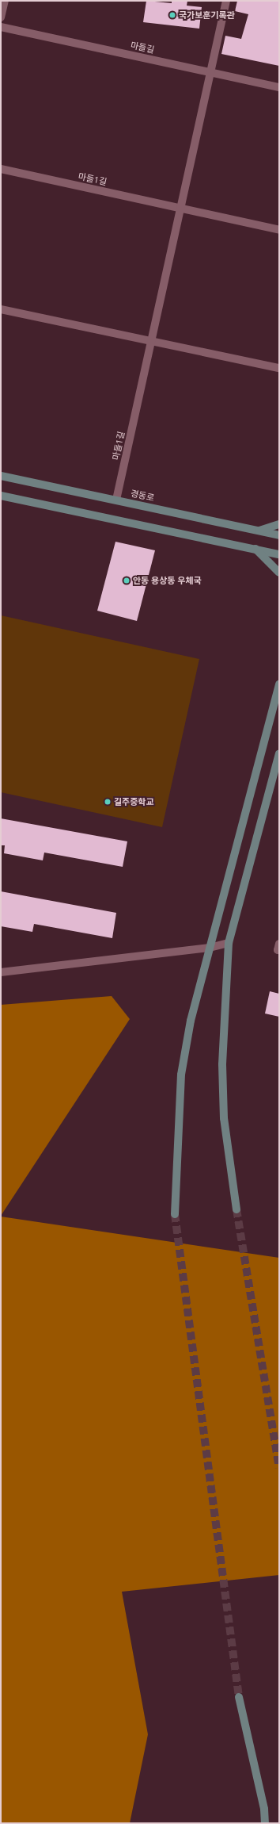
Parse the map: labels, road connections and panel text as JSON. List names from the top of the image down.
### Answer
{
  "streets": {
    "street": ["마들길", "마들1길", "경동로"]
  },
  "crossings": [
    ["마들길", "마들1길"],
    ["마들1길", "경동로"]
  ],
  "places": ["국가보훈기록관", "안동 용상동 우체국", "길주중학교"]
}
